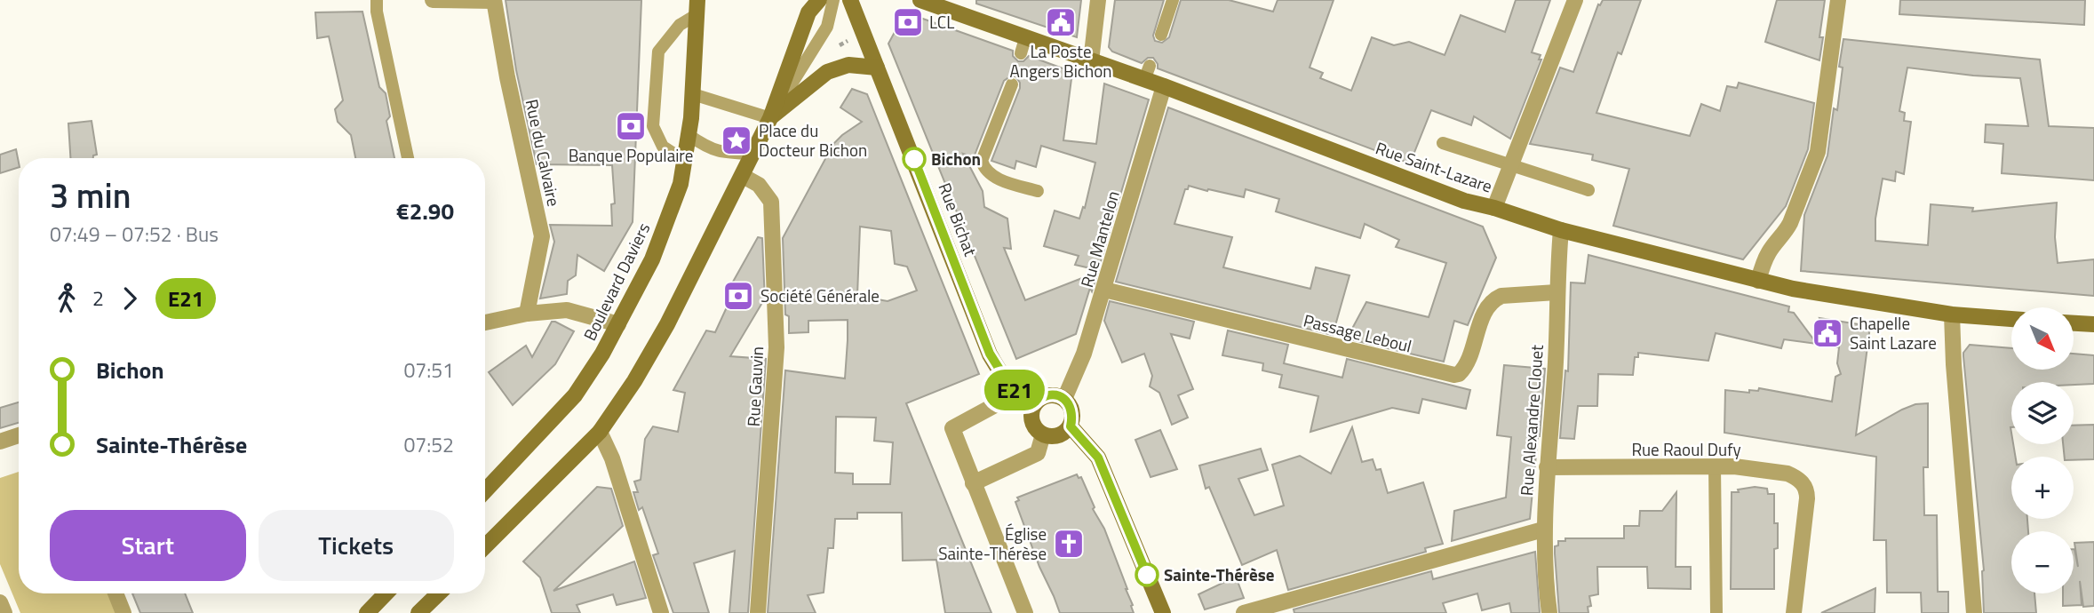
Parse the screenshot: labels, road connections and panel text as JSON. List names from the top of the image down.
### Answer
{
  "streets": {
    "main road": ["Rue Saint-Lazare", "Rue Bichat", "Boulevard Daviers"],
    "street": [
      "Rue du Calvaire",
      "Rue Mantelon",
      "Passage Leboul",
      "Rue Gauvin",
      "Rue Alexandre Clouet",
      "Rue Raoul Dufy"
    ]
  },
  "crossings": [
    ["Rue Saint-Lazare", "Rue Mantelon"],
    ["Rue Saint-Lazare", "Rue Alexandre Clouet"],
    ["Rue Bichat", "Rue Mantelon"],
    ["Rue Mantelon", "Passage Leboul"],
    ["Passage Leboul", "Rue Alexandre Clouet"],
    ["Rue Alexandre Clouet", "Rue Raoul Dufy"]
  ],
  "places": {
    "bank": ["LCL", "Banque Populaire", "Société Générale"],
    "public building": ["La Poste Angers Bichon", "Chapelle Saint Lazare"],
    "place": ["Place du Docteur Bichon"],
    "other": ["Bichon", "Sainte-Thérèse"],
    "church": ["Église Sainte-Thérèse"]
  },
  "lines": ["bus line E21"],
  "north": "bottom right",
  "page": {
    "on_map": "E21",
    "heading": ["3 min", "07:49 – 07:52 · Bus", "€2.90"],
    "legs": ["2", "E21"],
    "map_buttons": ["+", "−"],
    "list": [
      {
        "name": "Bichon",
        "value": "07:51"
      },
      {
        "name": "Sainte-Thérèse",
        "value": "07:52"
      }
    ],
    "buttons": ["Start", "Tickets"]
  }
}
